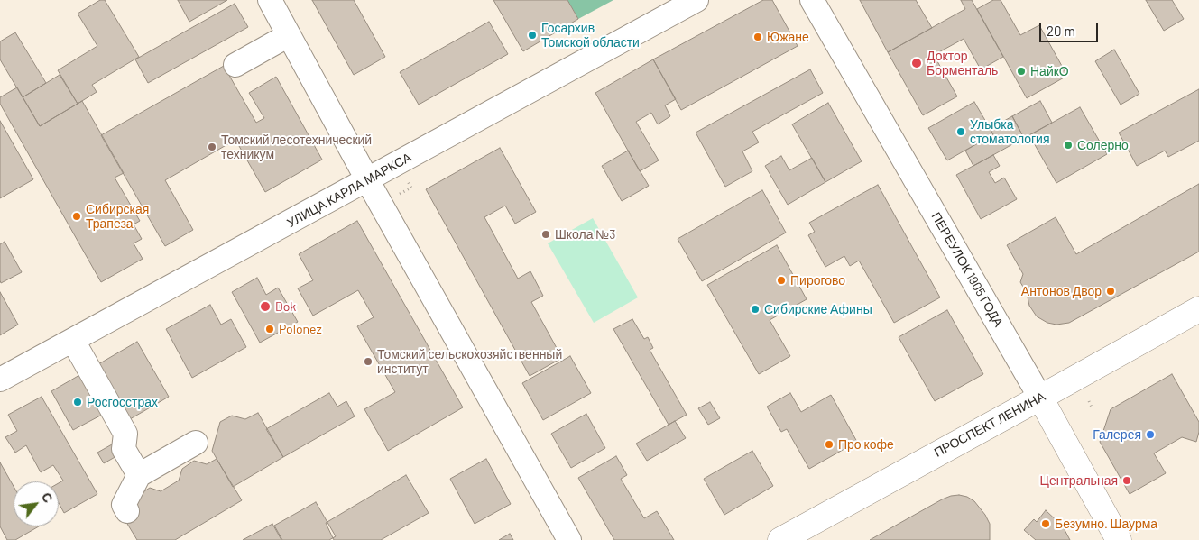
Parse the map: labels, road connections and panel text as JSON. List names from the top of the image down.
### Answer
{
  "streets": {
    "main road": ["ПЕРЕУЛОК 1905 ГОДА", "ПРОСПЕКТ ЛЕНИНА"],
    "street": ["УЛИЦА КАРЛА МАРКСА"]
  },
  "crossings": [
    ["ПЕРЕУЛОК 1905 ГОДА", "ПРОСПЕКТ ЛЕНИНА"]
  ],
  "places": [
    "Госархив Томской области",
    "Южане",
    "Доктор Борменталь",
    "НайкО",
    "Улыбка стоматология",
    "Солерно",
    "Томский лесотехнический техникум",
    "Сибирская Трапеза",
    "Школа №3",
    "Пирогово",
    "Антонов Двор",
    "Dok",
    "Сибирские Афины",
    "Polonez",
    "Томский сельскохозяйственный институт",
    "Росгосстрах",
    "Галерея",
    "Про кофе",
    "Центральная",
    "Безумно. Шаурма"
  ],
  "scale_bar": "20 m",
  "north": "top right"
}
